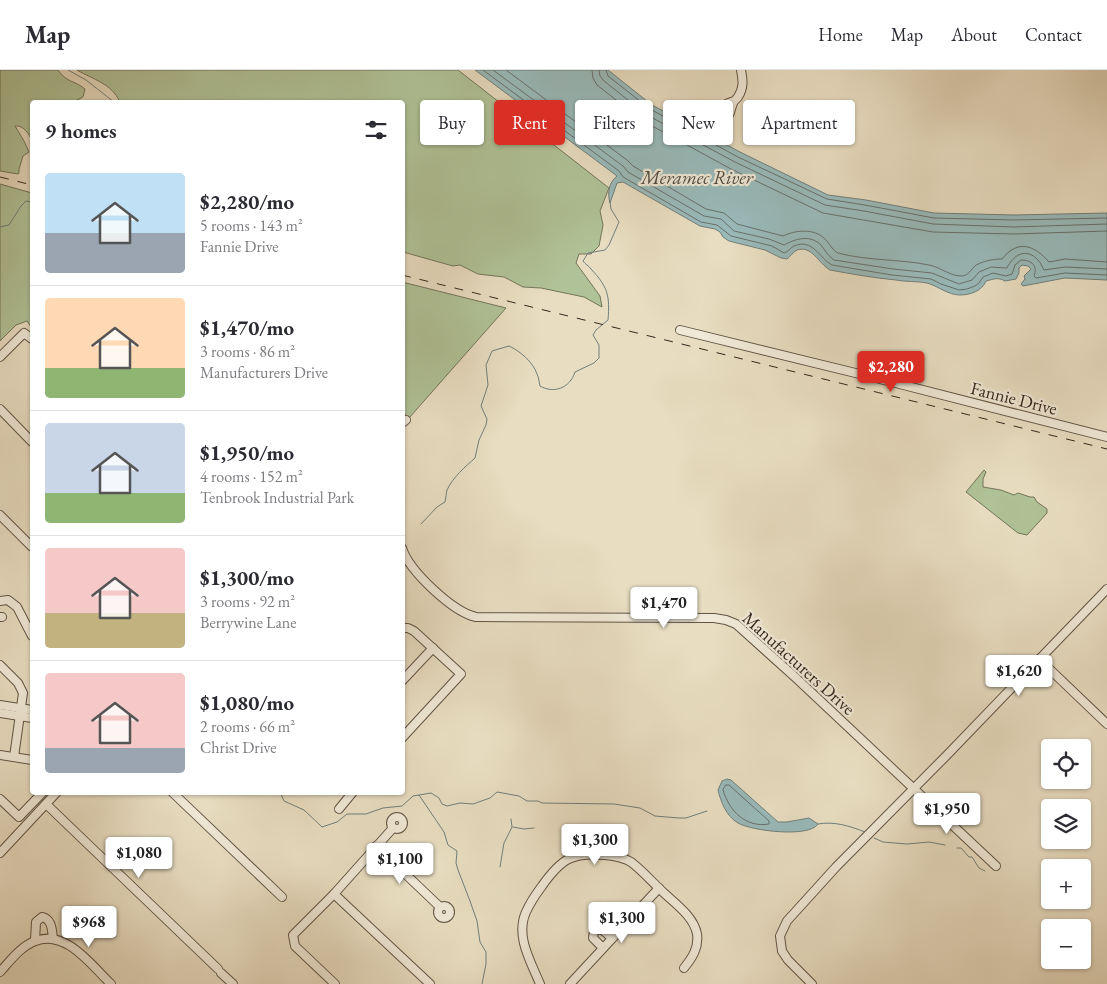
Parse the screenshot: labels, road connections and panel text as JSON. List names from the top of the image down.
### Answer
{
  "streets": {
    "street": ["Fannie Drive", "Manufacturers Drive"]
  },
  "water": ["Meramec River"],
  "page": {
    "header": "Map",
    "nav": [
      "Home",
      "Map",
      "About",
      "Contact"
    ],
    "chip": [
      "Buy",
      "Rent",
      "Filters",
      "New",
      "Apartment"
    ],
    "heading": "9 homes",
    "list": [
      {
        "name": "$2,280/mo",
        "note": "5 rooms · 143 m² · Fannie Drive"
      },
      {
        "name": "$1,470/mo",
        "note": "3 rooms · 86 m² · Manufacturers Drive"
      },
      {
        "name": "$1,950/mo",
        "note": "4 rooms · 152 m² · Tenbrook Industrial Park"
      },
      {
        "name": "$1,300/mo",
        "note": "3 rooms · 92 m² · Berrywine Lane"
      },
      {
        "name": "$1,080/mo",
        "note": "2 rooms · 66 m² · Christ Drive"
      }
    ],
    "price": [
      "$2,280",
      "$1,470",
      "$1,620",
      "$1,950",
      "$1,300",
      "$1,080",
      "$1,100",
      "$1,300",
      "$968"
    ],
    "map_buttons": ["+", "−"]
  }
}
